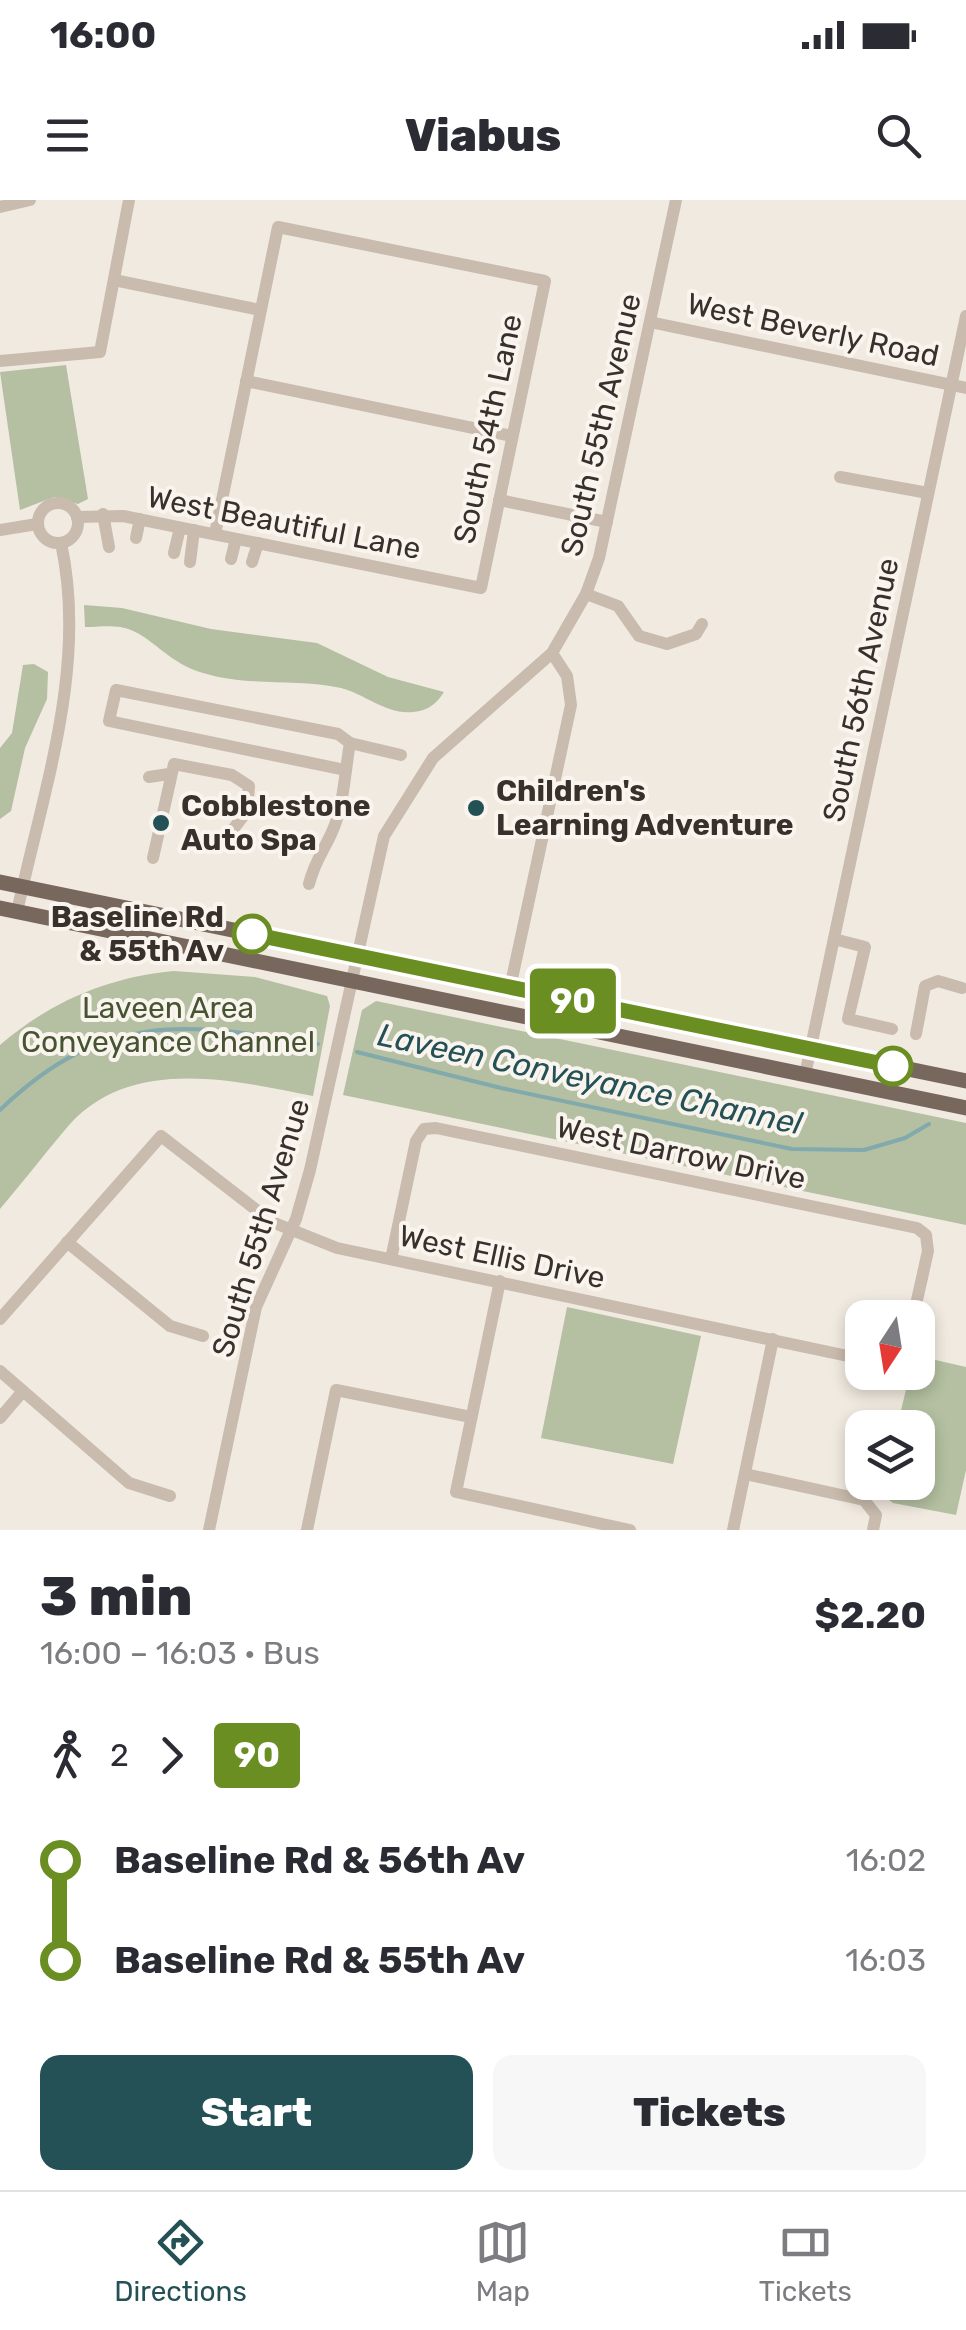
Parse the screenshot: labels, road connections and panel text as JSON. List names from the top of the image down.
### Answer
{
  "streets": {
    "street": [
      "West Beverly Road",
      "South 55th Avenue",
      "South 54th Lane",
      "West Beautiful Lane",
      "South 56th Avenue",
      "West Darrow Drive",
      "West Ellis Drive"
    ]
  },
  "crossings": [
    ["West Beverly Road", "South 55th Avenue"],
    ["West Beverly Road", "South 56th Avenue"],
    ["South 55th Avenue", "West Ellis Drive"],
    ["South 54th Lane", "West Beautiful Lane"],
    ["West Darrow Drive", "West Ellis Drive"]
  ],
  "water": ["Laveen Conveyance Channel"],
  "parks": ["Laveen Area Conveyance Channel"],
  "places": ["Children's Learning Adventure", "Cobblestone Auto Spa", "Baseline Rd & 55th Av"],
  "lines": ["bus line 90"],
  "north": "bottom",
  "page": {
    "status": "16:00",
    "header": "Viabus",
    "on_map": "90",
    "heading": ["3 min", "16:00 – 16:03 · Bus", "$2.20"],
    "legs": ["2", "90"],
    "list": [
      {
        "name": "Baseline Rd & 56th Av",
        "value": "16:02"
      },
      {
        "name": "Baseline Rd & 55th Av",
        "value": "16:03"
      }
    ],
    "buttons": ["Start", "Tickets"],
    "tabs": ["Directions", "Map", "Tickets"]
  }
}
